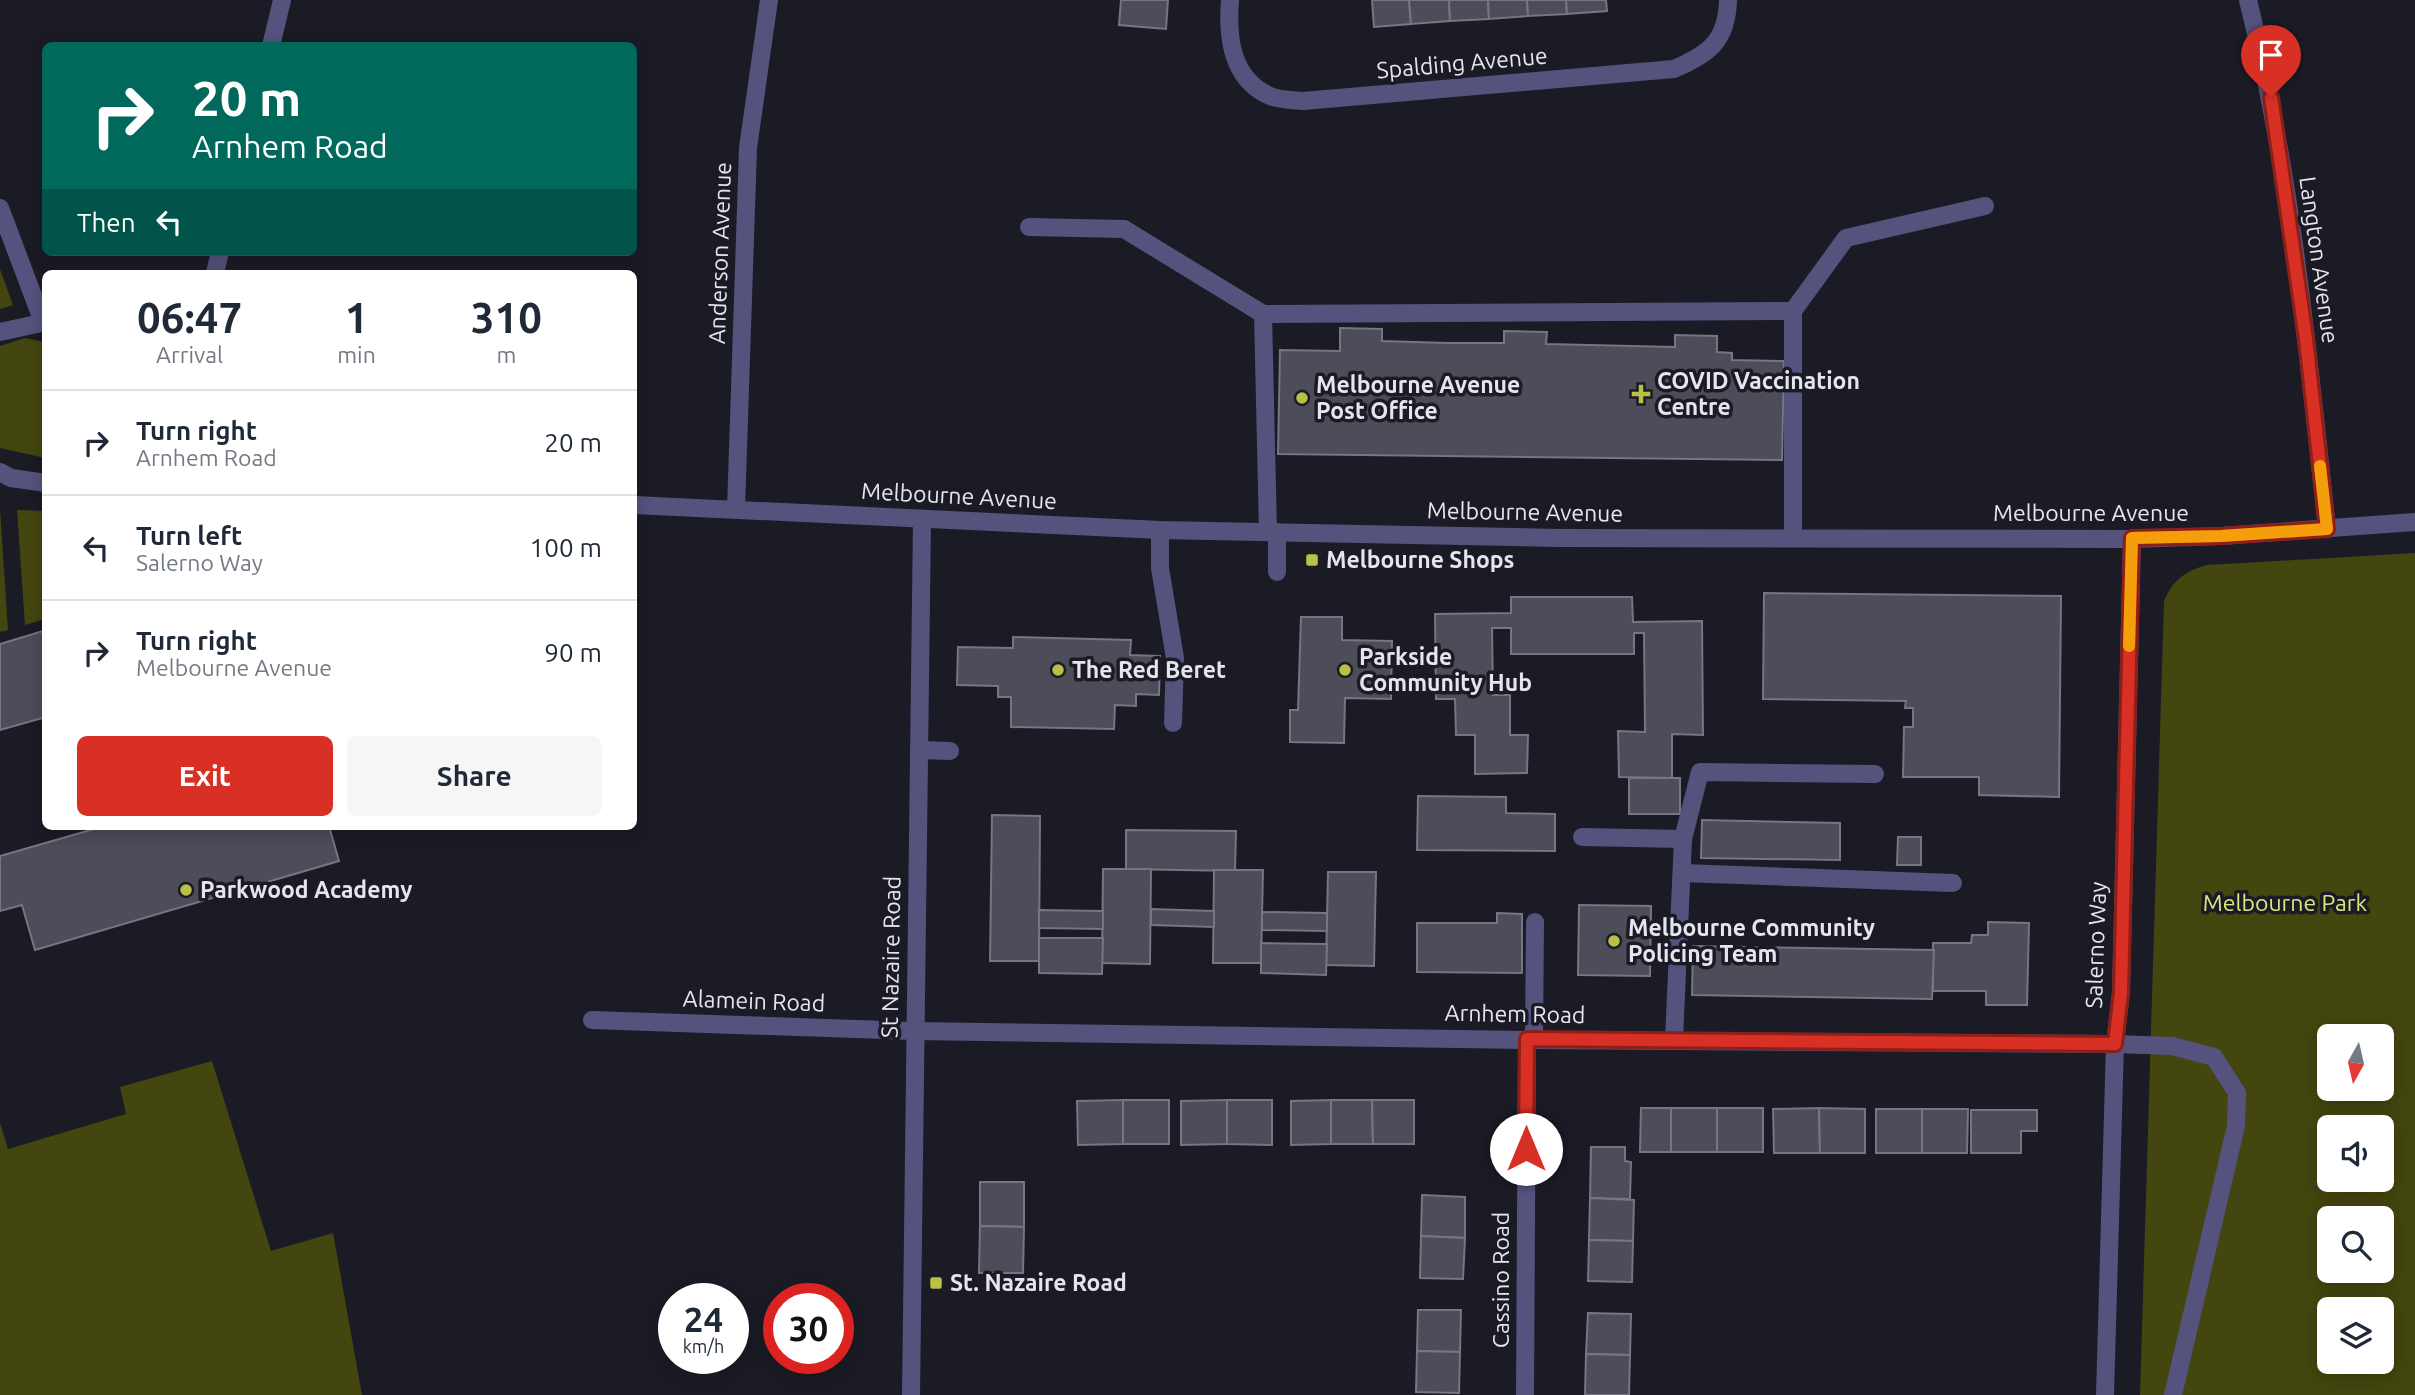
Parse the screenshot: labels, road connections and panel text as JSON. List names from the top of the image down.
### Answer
{
  "streets": {
    "street": [
      "Spalding Avenue",
      "Anderson Avenue",
      "Langton Avenue",
      "Melbourne Avenue",
      "Salerno Way",
      "St Nazaire Road",
      "Alamein Road",
      "Arnhem Road",
      "Cassino Road"
    ]
  },
  "crossings": [
    ["Anderson Avenue", "Melbourne Avenue"],
    ["Langton Avenue", "Melbourne Avenue"],
    ["Melbourne Avenue", "Salerno Way"],
    ["Melbourne Avenue", "St Nazaire Road"],
    ["Salerno Way", "Arnhem Road"],
    ["St Nazaire Road", "Alamein Road"],
    ["St Nazaire Road", "Arnhem Road"],
    ["Alamein Road", "Arnhem Road"],
    ["Arnhem Road", "Cassino Road"]
  ],
  "parks": ["Melbourne Park"],
  "places": {
    "health": ["COVID Vaccination Centre"],
    "other": [
      "Melbourne Avenue Post Office",
      "The Red Beret",
      "Parkside Community Hub",
      "Parkwood Academy",
      "Melbourne Community Policing Team"
    ],
    "transit": ["Melbourne Shops", "St. Nazaire Road"]
  },
  "north": "bottom",
  "page": {
    "turn": ["20 m", "Arnhem Road"],
    "then": "Then",
    "eta": [
      "06:47",
      "Arrival",
      "1",
      "min",
      "310",
      "m"
    ],
    "list": [
      {
        "name": "Turn right",
        "note": "Arnhem Road",
        "value": "20 m"
      },
      {
        "name": "Turn left",
        "note": "Salerno Way",
        "value": "100 m"
      },
      {
        "name": "Turn right",
        "note": "Melbourne Avenue",
        "value": "90 m"
      }
    ],
    "buttons": ["Exit", "Share"],
    "speed": "24 km/h",
    "limit": "30"
  }
}
